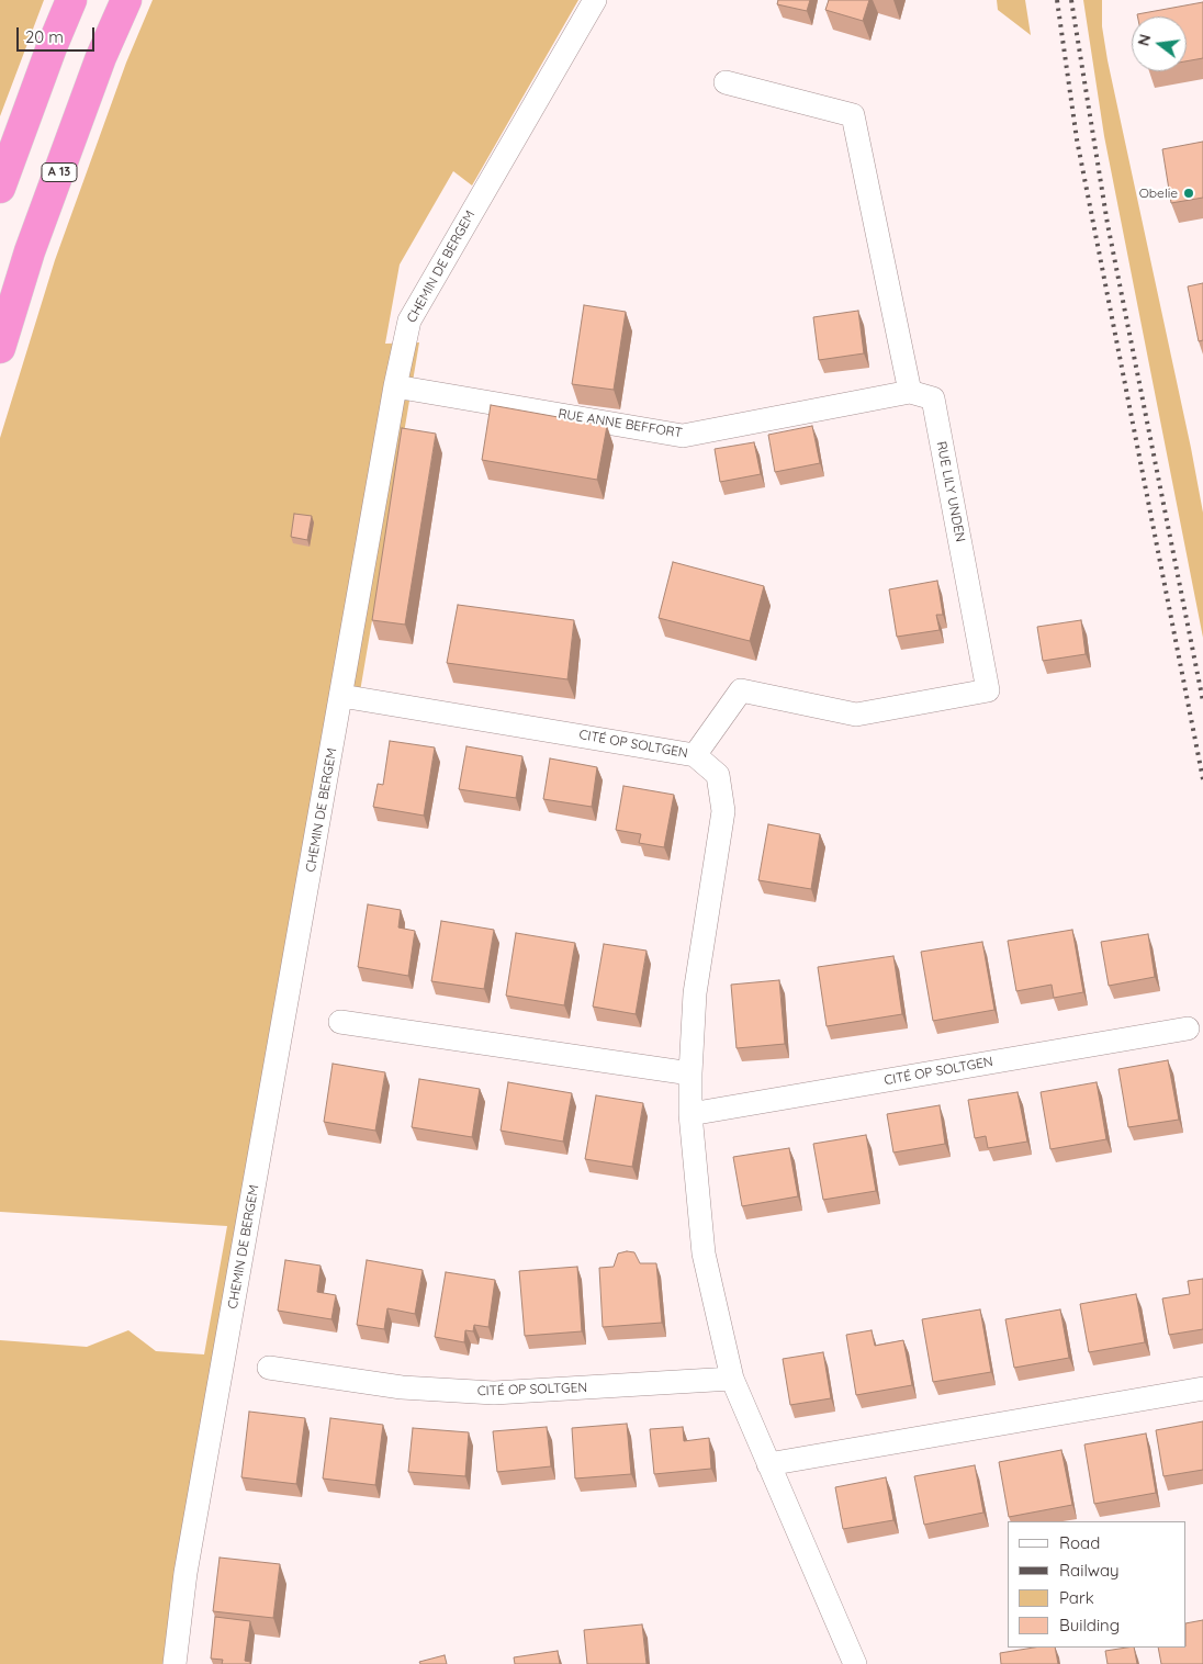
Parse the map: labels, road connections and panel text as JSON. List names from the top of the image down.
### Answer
{
  "streets": {
    "highway": ["A 13"],
    "street": [
      "CHEMIN DE BERGEM",
      "RUE ANNE BEFFORT",
      "RUE LILY UNDEN",
      "CITÉ OP SOLTGEN"
    ]
  },
  "crossings": [
    ["CHEMIN DE BERGEM", "RUE ANNE BEFFORT"],
    ["CHEMIN DE BERGEM", "CITÉ OP SOLTGEN"],
    ["RUE ANNE BEFFORT", "RUE LILY UNDEN"],
    ["RUE LILY UNDEN", "CITÉ OP SOLTGEN"]
  ],
  "places": ["Obelie"],
  "legend": [
    "Road",
    "Railway",
    "Park",
    "Building"
  ],
  "scale_bar": "20 m",
  "north": "left"
}
